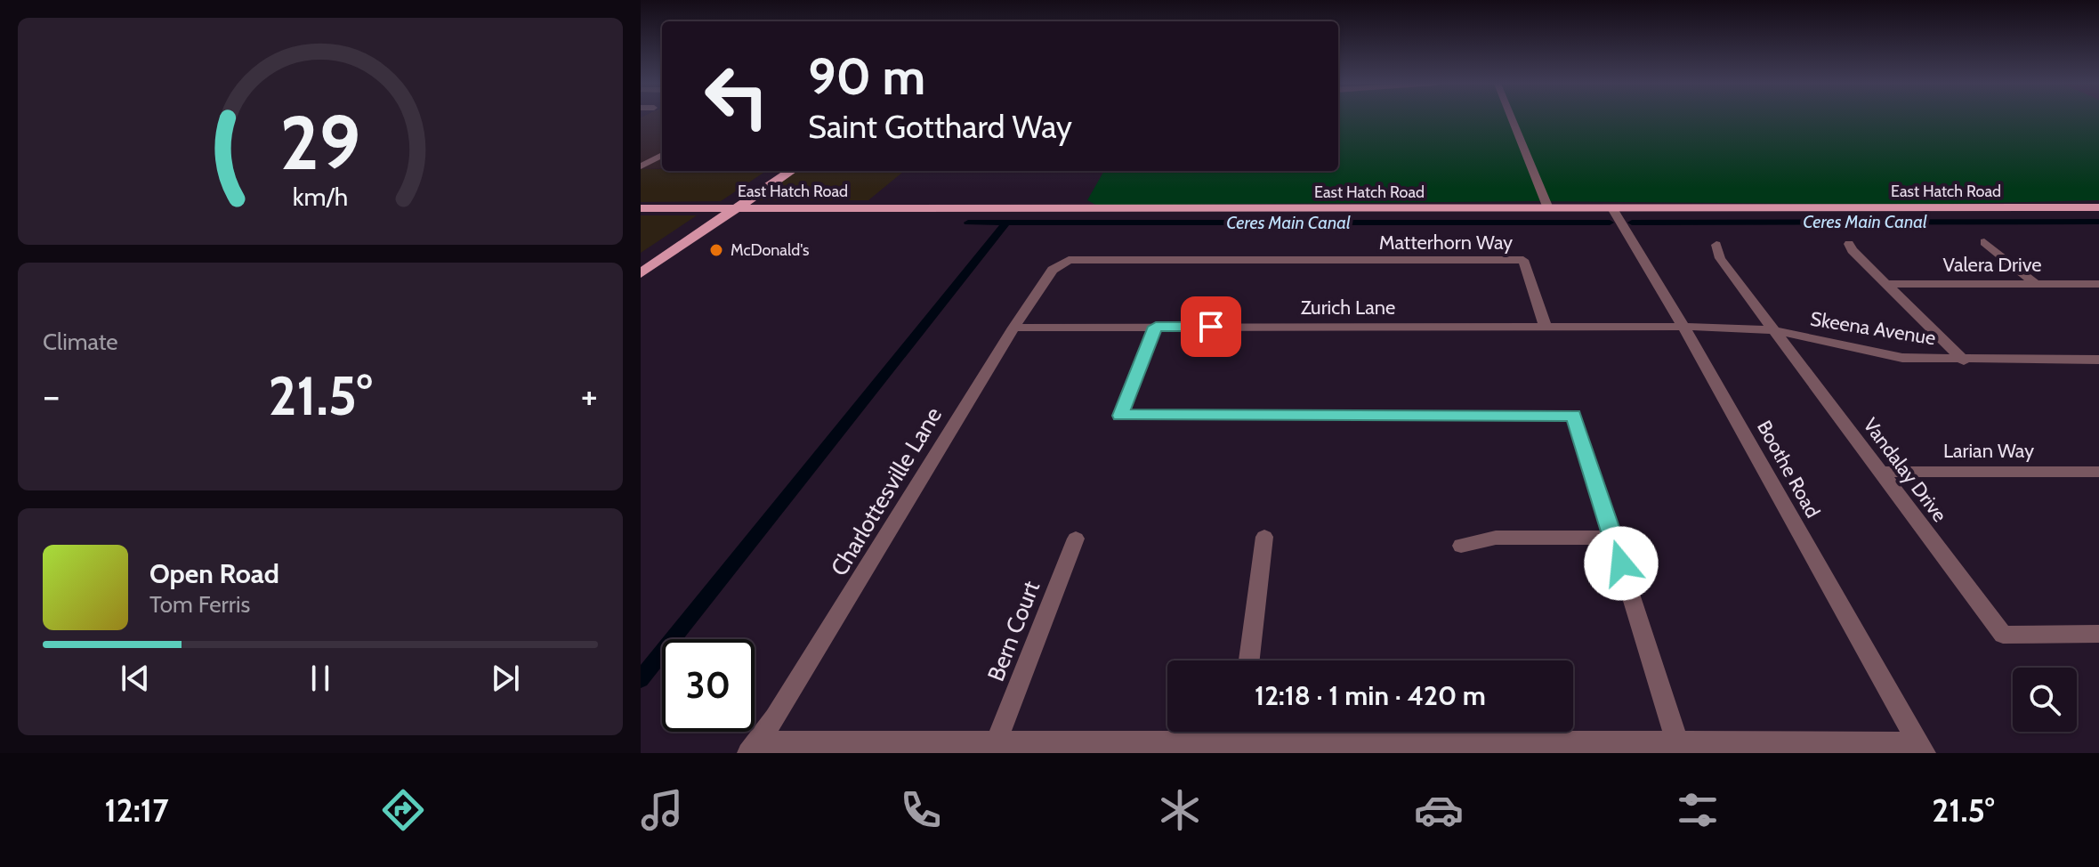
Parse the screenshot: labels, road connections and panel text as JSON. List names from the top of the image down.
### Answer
{
  "streets": {
    "main road": ["East Hatch Road"],
    "street": [
      "Matterhorn Way",
      "Valera Drive",
      "Zurich Lane",
      "Skeena Avenue",
      "Larian Way",
      "Boothe Road",
      "Vandalay Drive",
      "Charlottesville Lane",
      "Bern Court"
    ]
  },
  "crossings": [
    ["East Hatch Road", "Boothe Road"],
    ["Matterhorn Way", "Zurich Lane"],
    ["Matterhorn Way", "Charlottesville Lane"],
    ["Zurich Lane", "Skeena Avenue"],
    ["Zurich Lane", "Boothe Road"],
    ["Zurich Lane", "Charlottesville Lane"],
    ["Skeena Avenue", "Boothe Road"],
    ["Skeena Avenue", "Vandalay Drive"],
    ["Larian Way", "Vandalay Drive"]
  ],
  "water": ["Ceres Main Canal"],
  "places": ["McDonald's"],
  "page": {
    "turn": ["90 m", "Saint Gotthard Way"],
    "tile": "Climate",
    "heat": ["−", "21.5°", "+"],
    "song": ["Open Road", "Tom Ferris"],
    "limit": "30",
    "trip": "12:18 · 1 min · 420 m",
    "tabs": ["12:17", "21.5°"],
    "gauge": ["29", "km/h"]
  }
}
